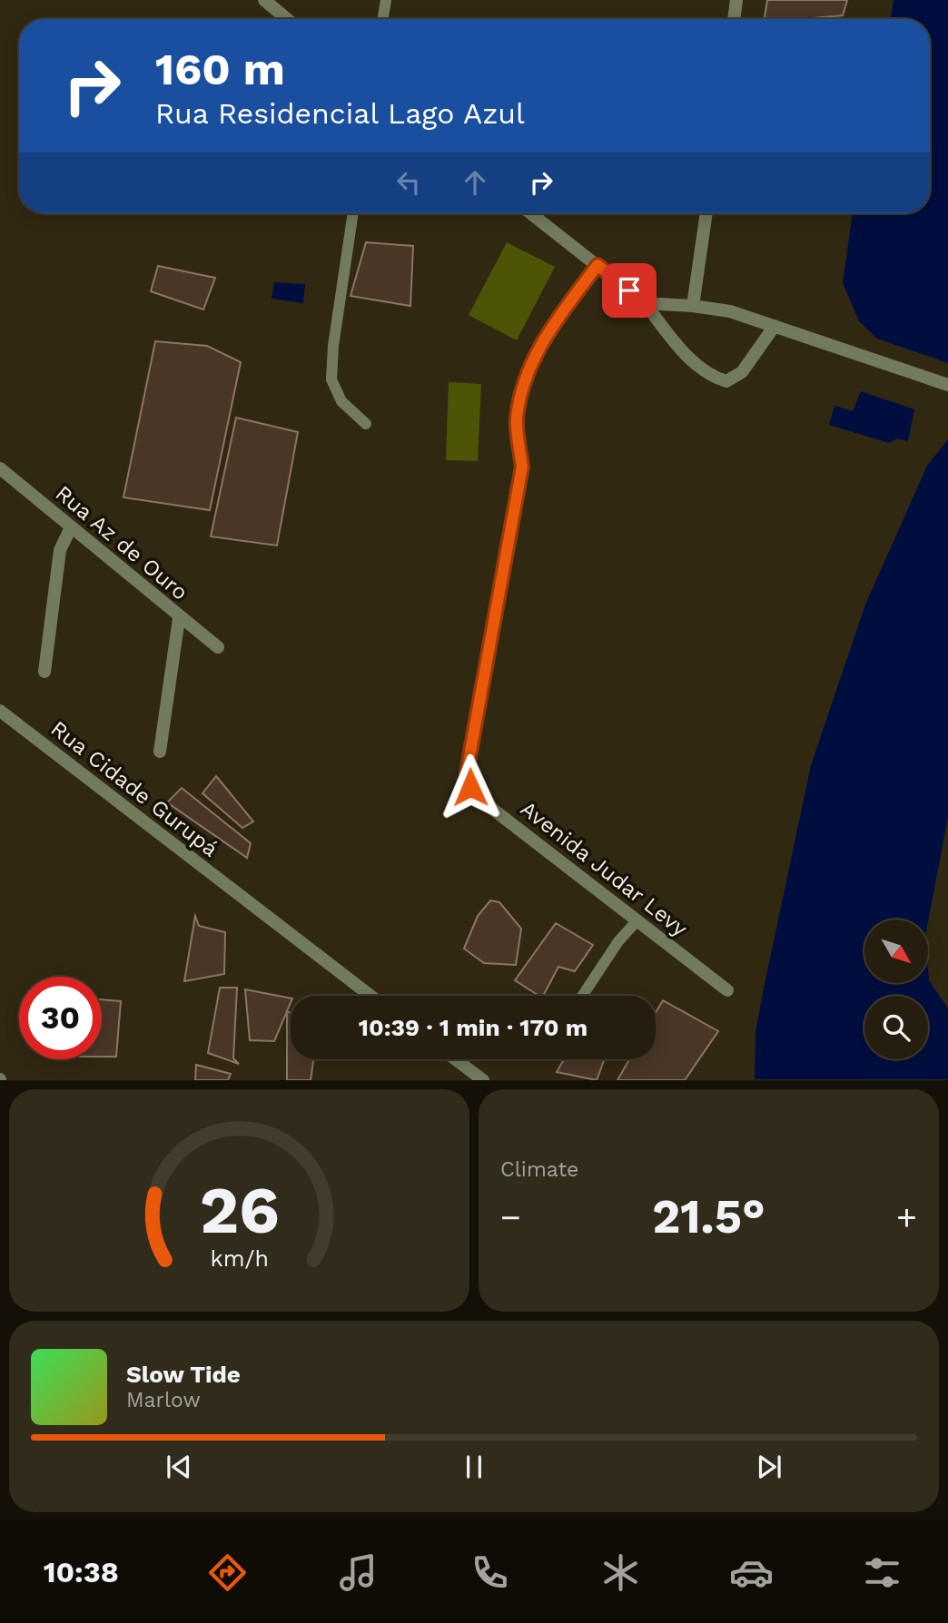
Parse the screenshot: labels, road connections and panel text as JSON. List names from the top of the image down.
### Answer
{
  "streets": {
    "street": ["Rua Az de Ouro", "Rua Cidade Gurupá", "Avenida Judar Levy"]
  },
  "north": "bottom right",
  "page": {
    "turn": ["160 m", "Rua Residencial Lago Azul"],
    "limit": "30",
    "trip": "10:39 · 1 min · 170 m",
    "tile": "Climate",
    "heat": ["−", "21.5°", "+"],
    "song": ["Slow Tide", "Marlow"],
    "tabs": "10:38",
    "gauge": ["26", "km/h"]
  }
}
